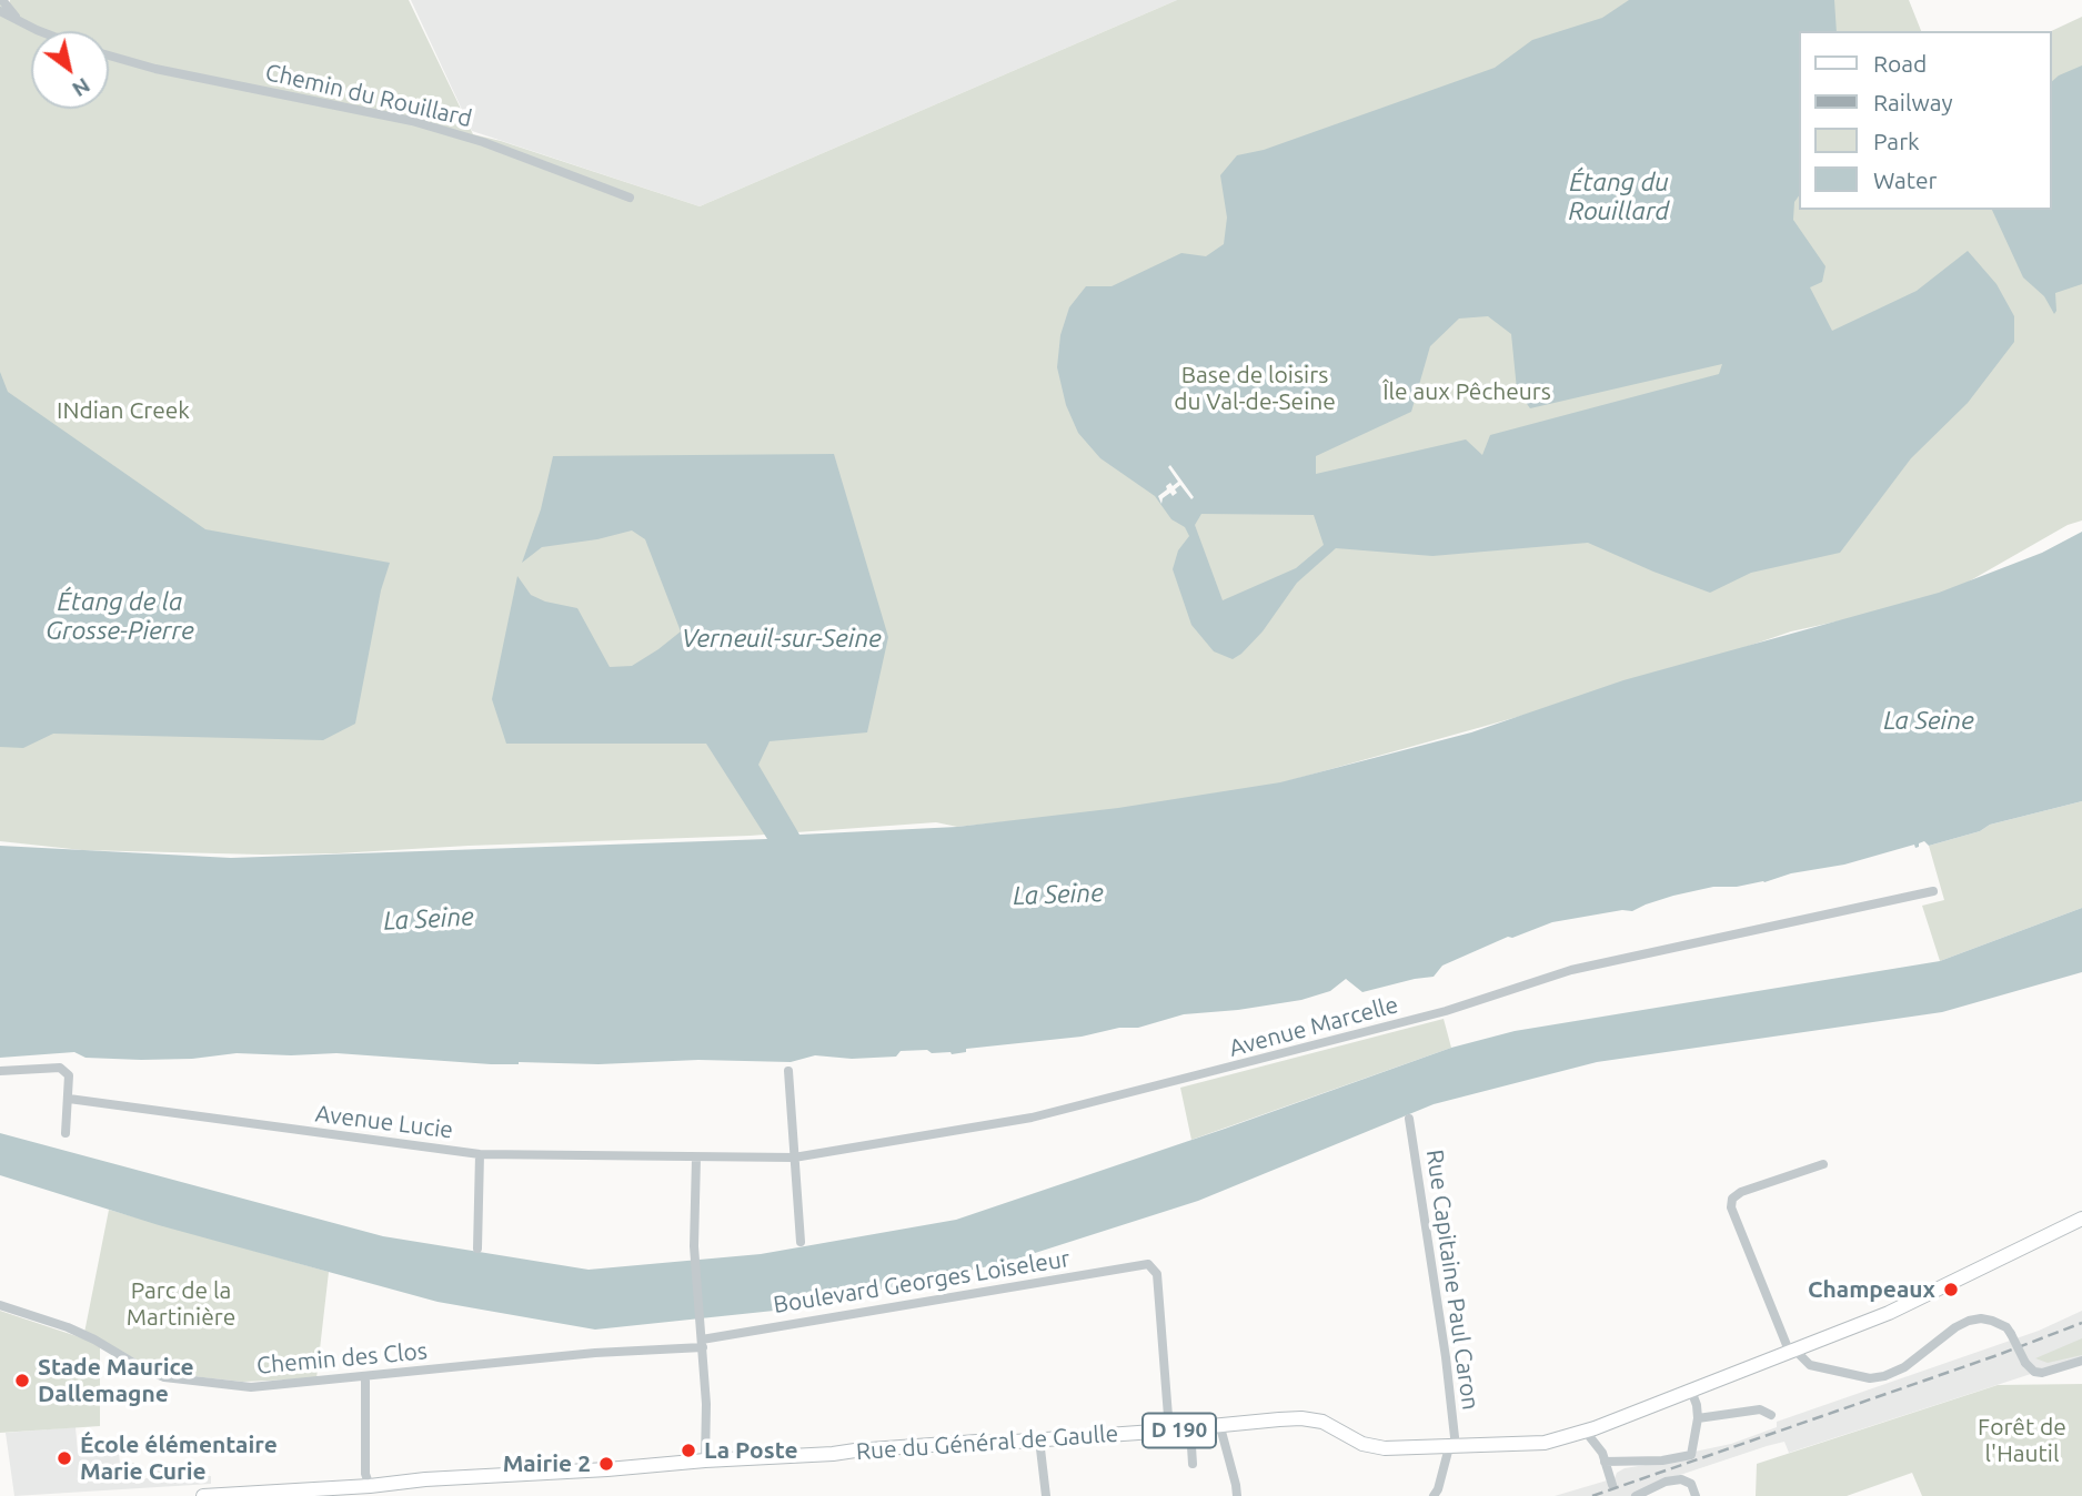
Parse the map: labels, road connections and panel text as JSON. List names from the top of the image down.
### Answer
{
  "streets": {
    "main road": ["D 190", "Rue du Général de Gaulle"],
    "street": [
      "Chemin du Rouillard",
      "Avenue Marcelle",
      "Avenue Lucie",
      "Rue Capitaine Paul Caron",
      "Boulevard Georges Loiseleur",
      "Chemin des Clos"
    ]
  },
  "crossings": [
    ["Avenue Marcelle", "Avenue Lucie"],
    ["Rue Capitaine Paul Caron", "Rue du Général de Gaulle"],
    ["Boulevard Georges Loiseleur", "Chemin des Clos"],
    ["Boulevard Georges Loiseleur", "Rue du Général de Gaulle"],
    ["D 190", "Rue du Général de Gaulle"]
  ],
  "water": [
    "Étang du Rouillard",
    "Étang de la Grosse-Pierre",
    "Verneuil-sur-Seine",
    "La Seine"
  ],
  "parks": [
    "Base de loisirs du Val-de-Seine",
    "Île aux Pêcheurs",
    "INdian Creek",
    "Parc de la Martinière",
    "Forêt de l'Hautil"
  ],
  "places": [
    "Champeaux",
    "Stade Maurice Dallemagne",
    "La Poste",
    "École élémentaire Marie Curie",
    "Mairie 2"
  ],
  "legend": [
    "Road",
    "Railway",
    "Park",
    "Water"
  ],
  "north": "bottom right"
}
